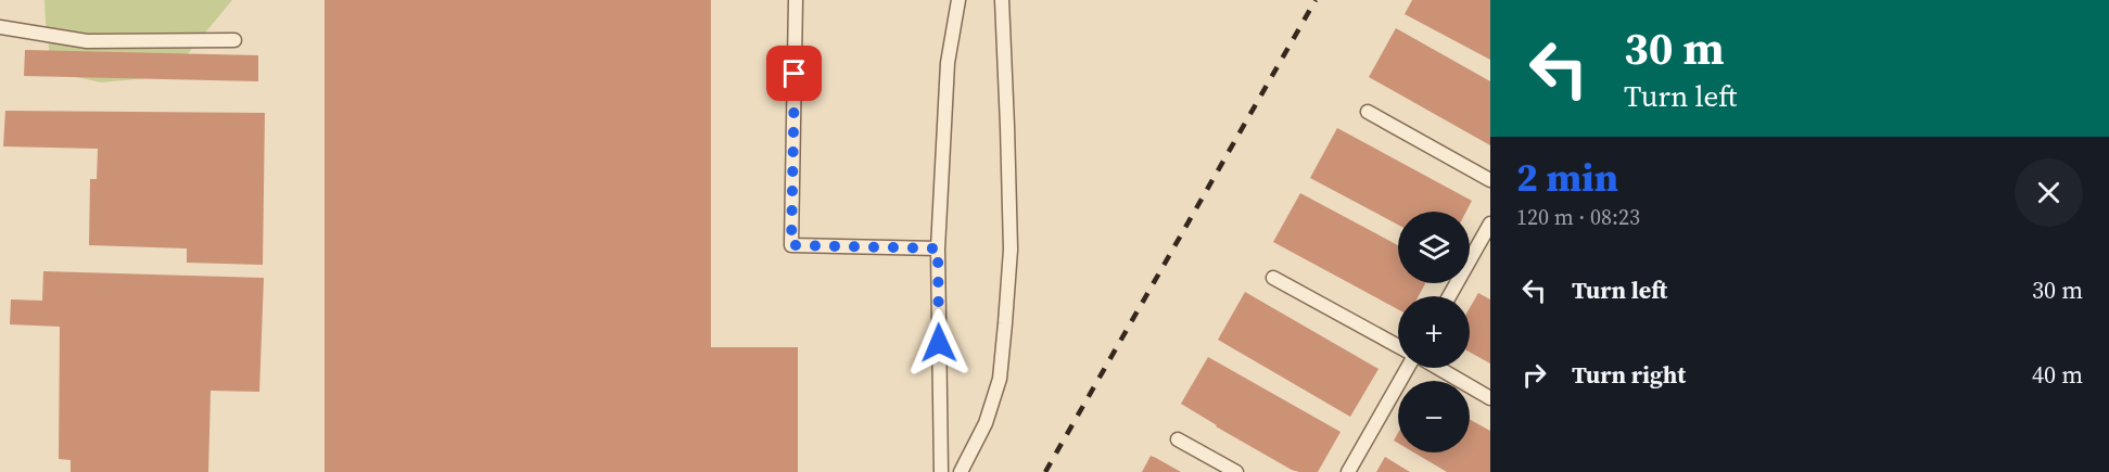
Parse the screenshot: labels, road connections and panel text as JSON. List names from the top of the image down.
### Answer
{
  "page": {
    "turn": ["30 m", "Turn left"],
    "heading": ["2 min", "120 m · 08:23"],
    "map_buttons": ["+", "−"],
    "list": [
      {
        "name": "Turn left",
        "value": "30 m"
      },
      {
        "name": "Turn right",
        "value": "40 m"
      }
    ]
  }
}
